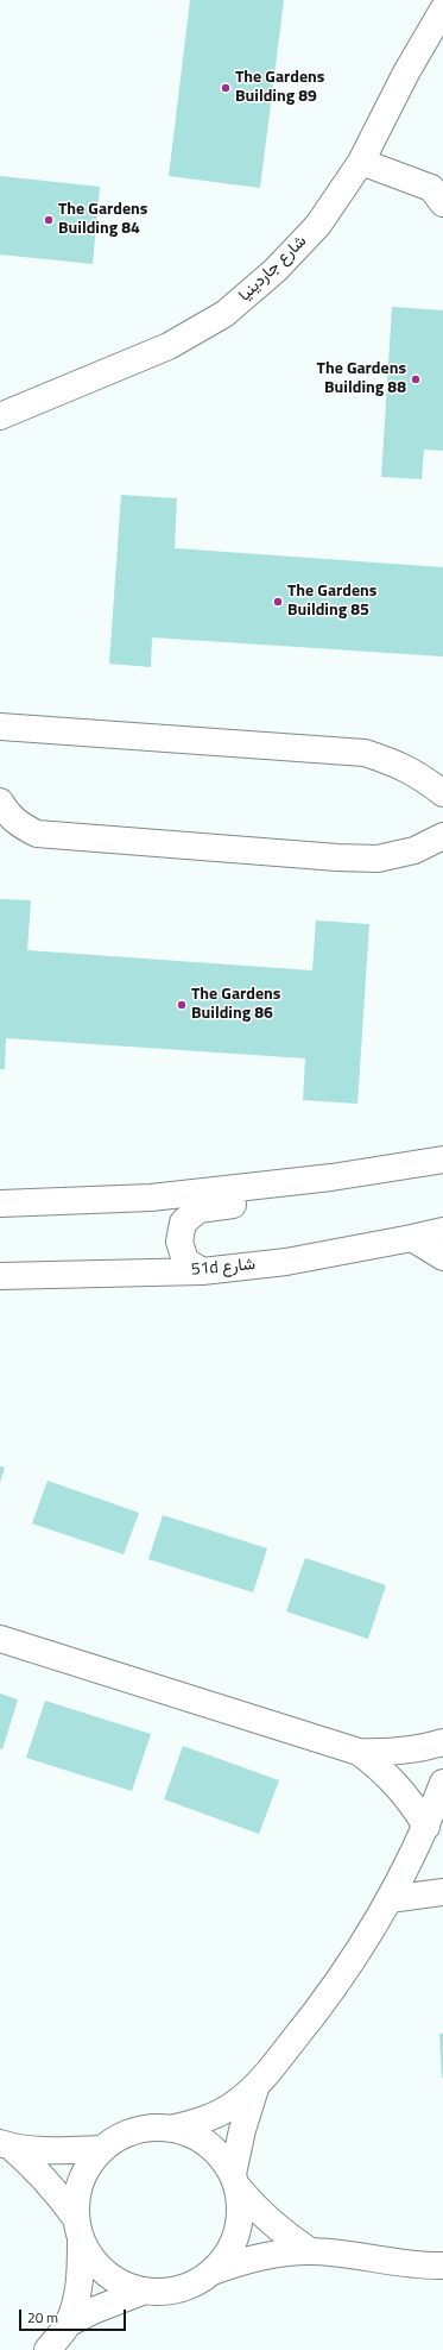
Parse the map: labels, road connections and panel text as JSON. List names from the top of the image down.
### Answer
{
  "streets": {
    "street": ["شارع جاردينيا", "51d شارع"]
  },
  "places": [
    "The Gardens Building 89",
    "The Gardens Building 84",
    "The Gardens Building 88",
    "The Gardens Building 85",
    "The Gardens Building 86"
  ],
  "scale_bar": "20 m"
}
